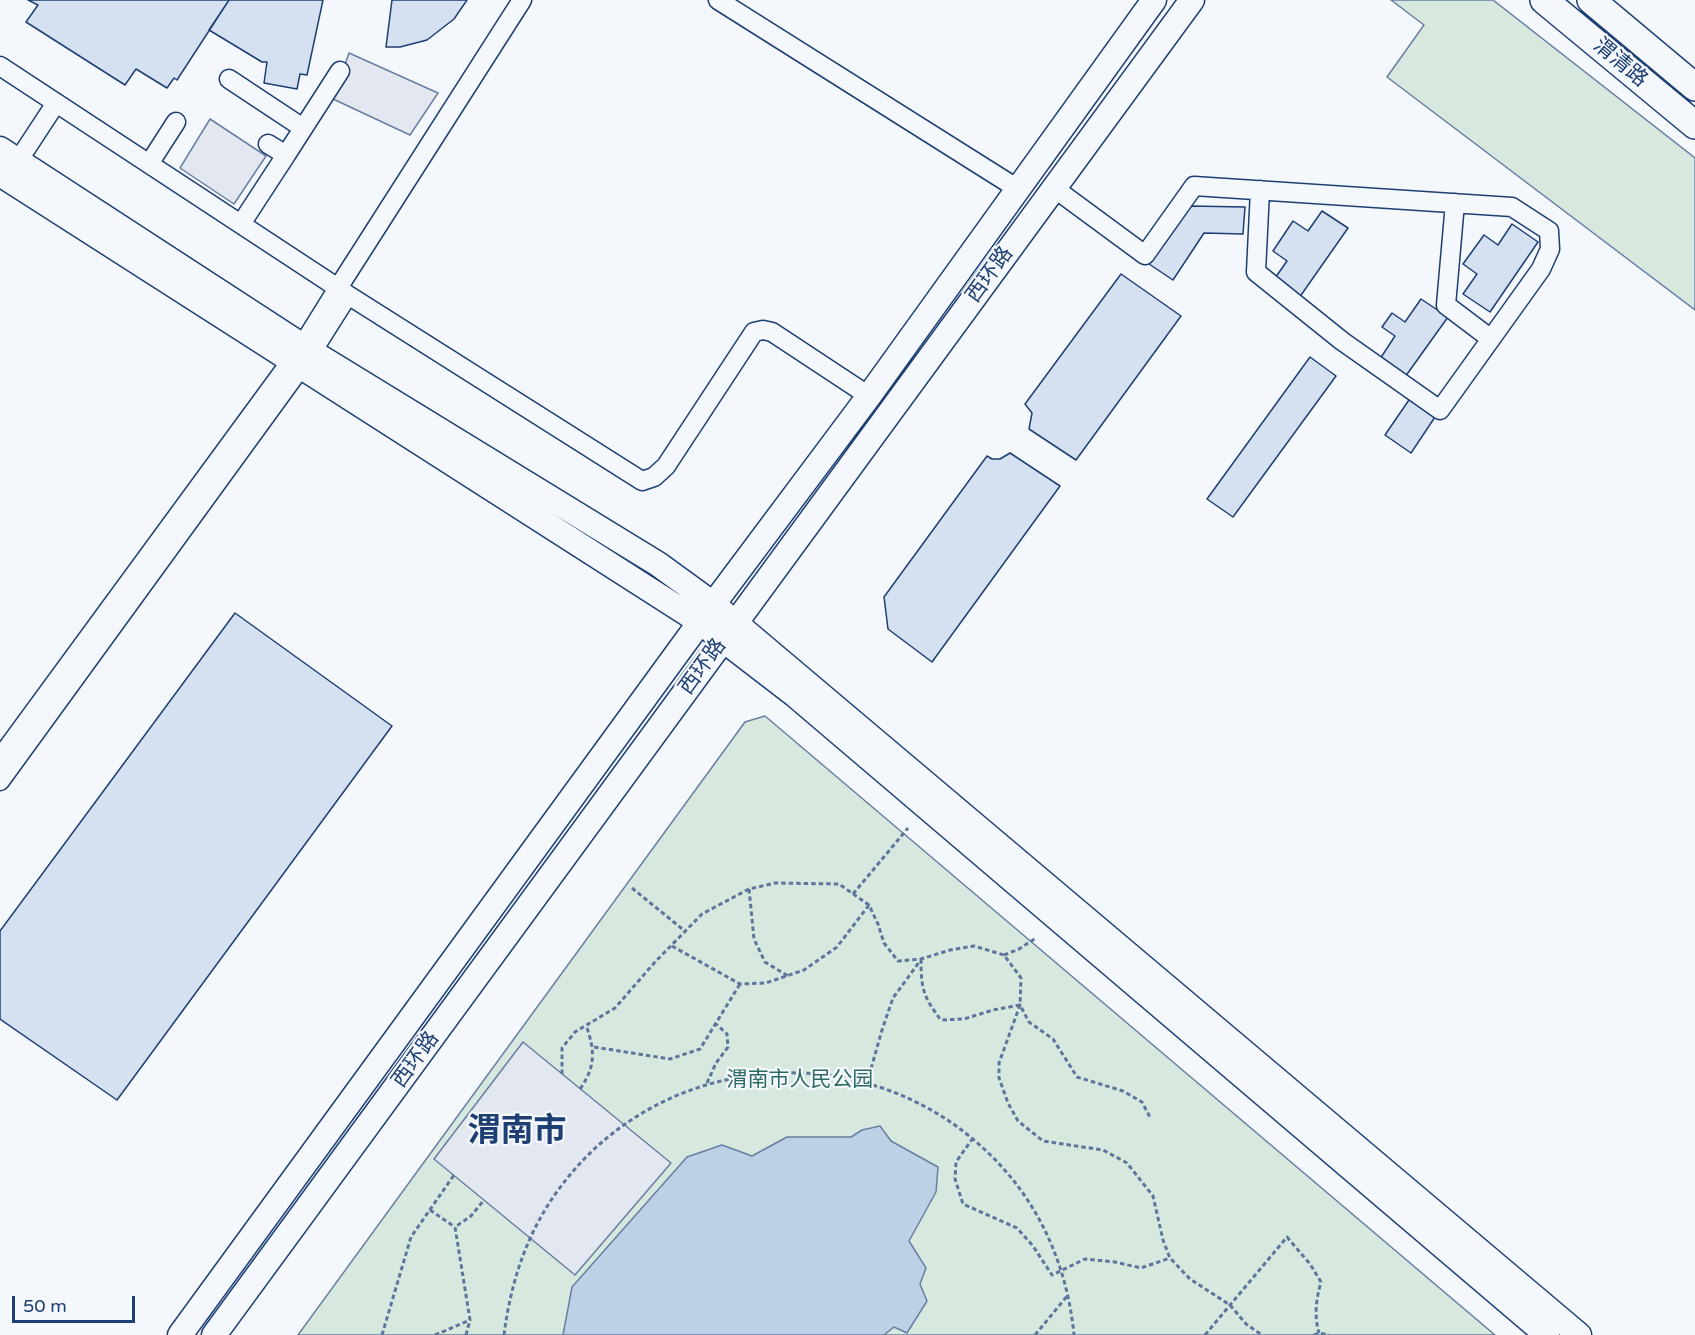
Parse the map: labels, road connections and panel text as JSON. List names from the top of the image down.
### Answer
{
  "streets": {
    "highway": ["渭清路"],
    "main road": ["西环路"]
  },
  "districts": ["渭南市"],
  "parks": ["渭南市人民公园"],
  "scale_bar": "50 m"
}
